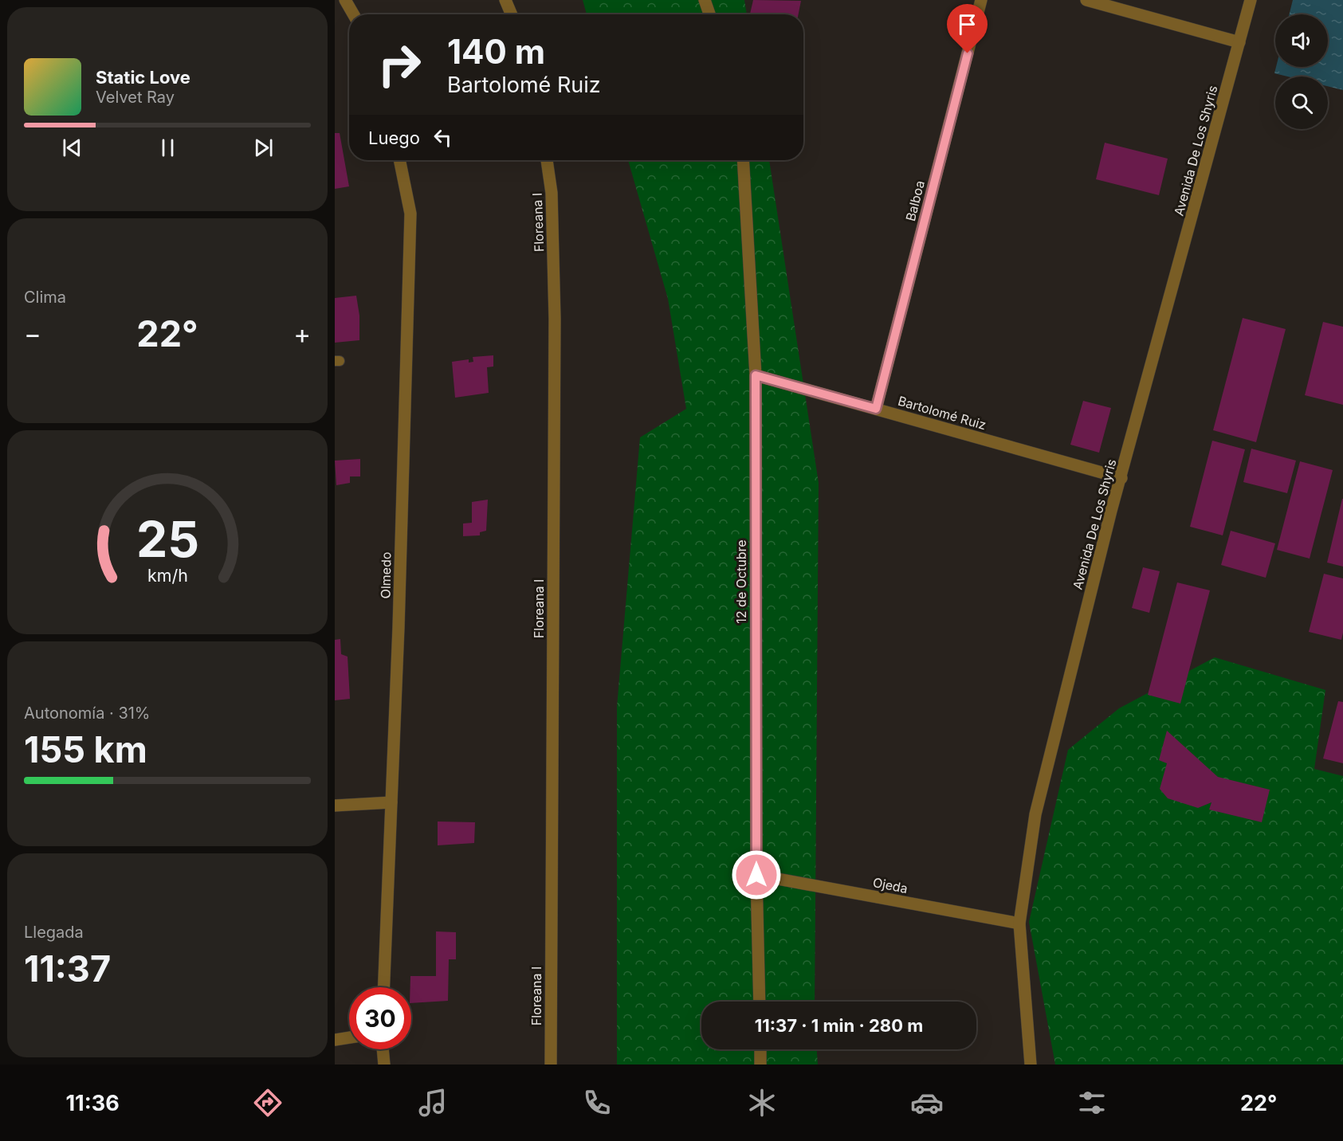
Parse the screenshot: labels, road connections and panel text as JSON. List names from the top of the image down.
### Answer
{
  "streets": {
    "street": [
      "Avenida De Los Shyris",
      "Balboa",
      "Floreana I",
      "Bartolomé Ruiz",
      "Olmedo",
      "12 de Octubre",
      "Ojeda"
    ]
  },
  "crossings": [
    ["Avenida De Los Shyris", "Bartolomé Ruiz"],
    ["Avenida De Los Shyris", "Ojeda"],
    ["Balboa", "Bartolomé Ruiz"],
    ["Bartolomé Ruiz", "12 de Octubre"],
    ["12 de Octubre", "Ojeda"]
  ],
  "page": {
    "turn": ["140 m", "Bartolomé Ruiz"],
    "song": ["Static Love", "Velvet Ray"],
    "then": "Luego",
    "tile": [
      "Clima",
      ["Autonomía · 31%", "155 km"],
      ["Llegada", "11:37"]
    ],
    "heat": ["−", "22°", "+"],
    "limit": "30",
    "trip": "11:37 · 1 min · 280 m",
    "tabs": ["11:36", "22°"],
    "gauge": ["25", "km/h"]
  }
}
